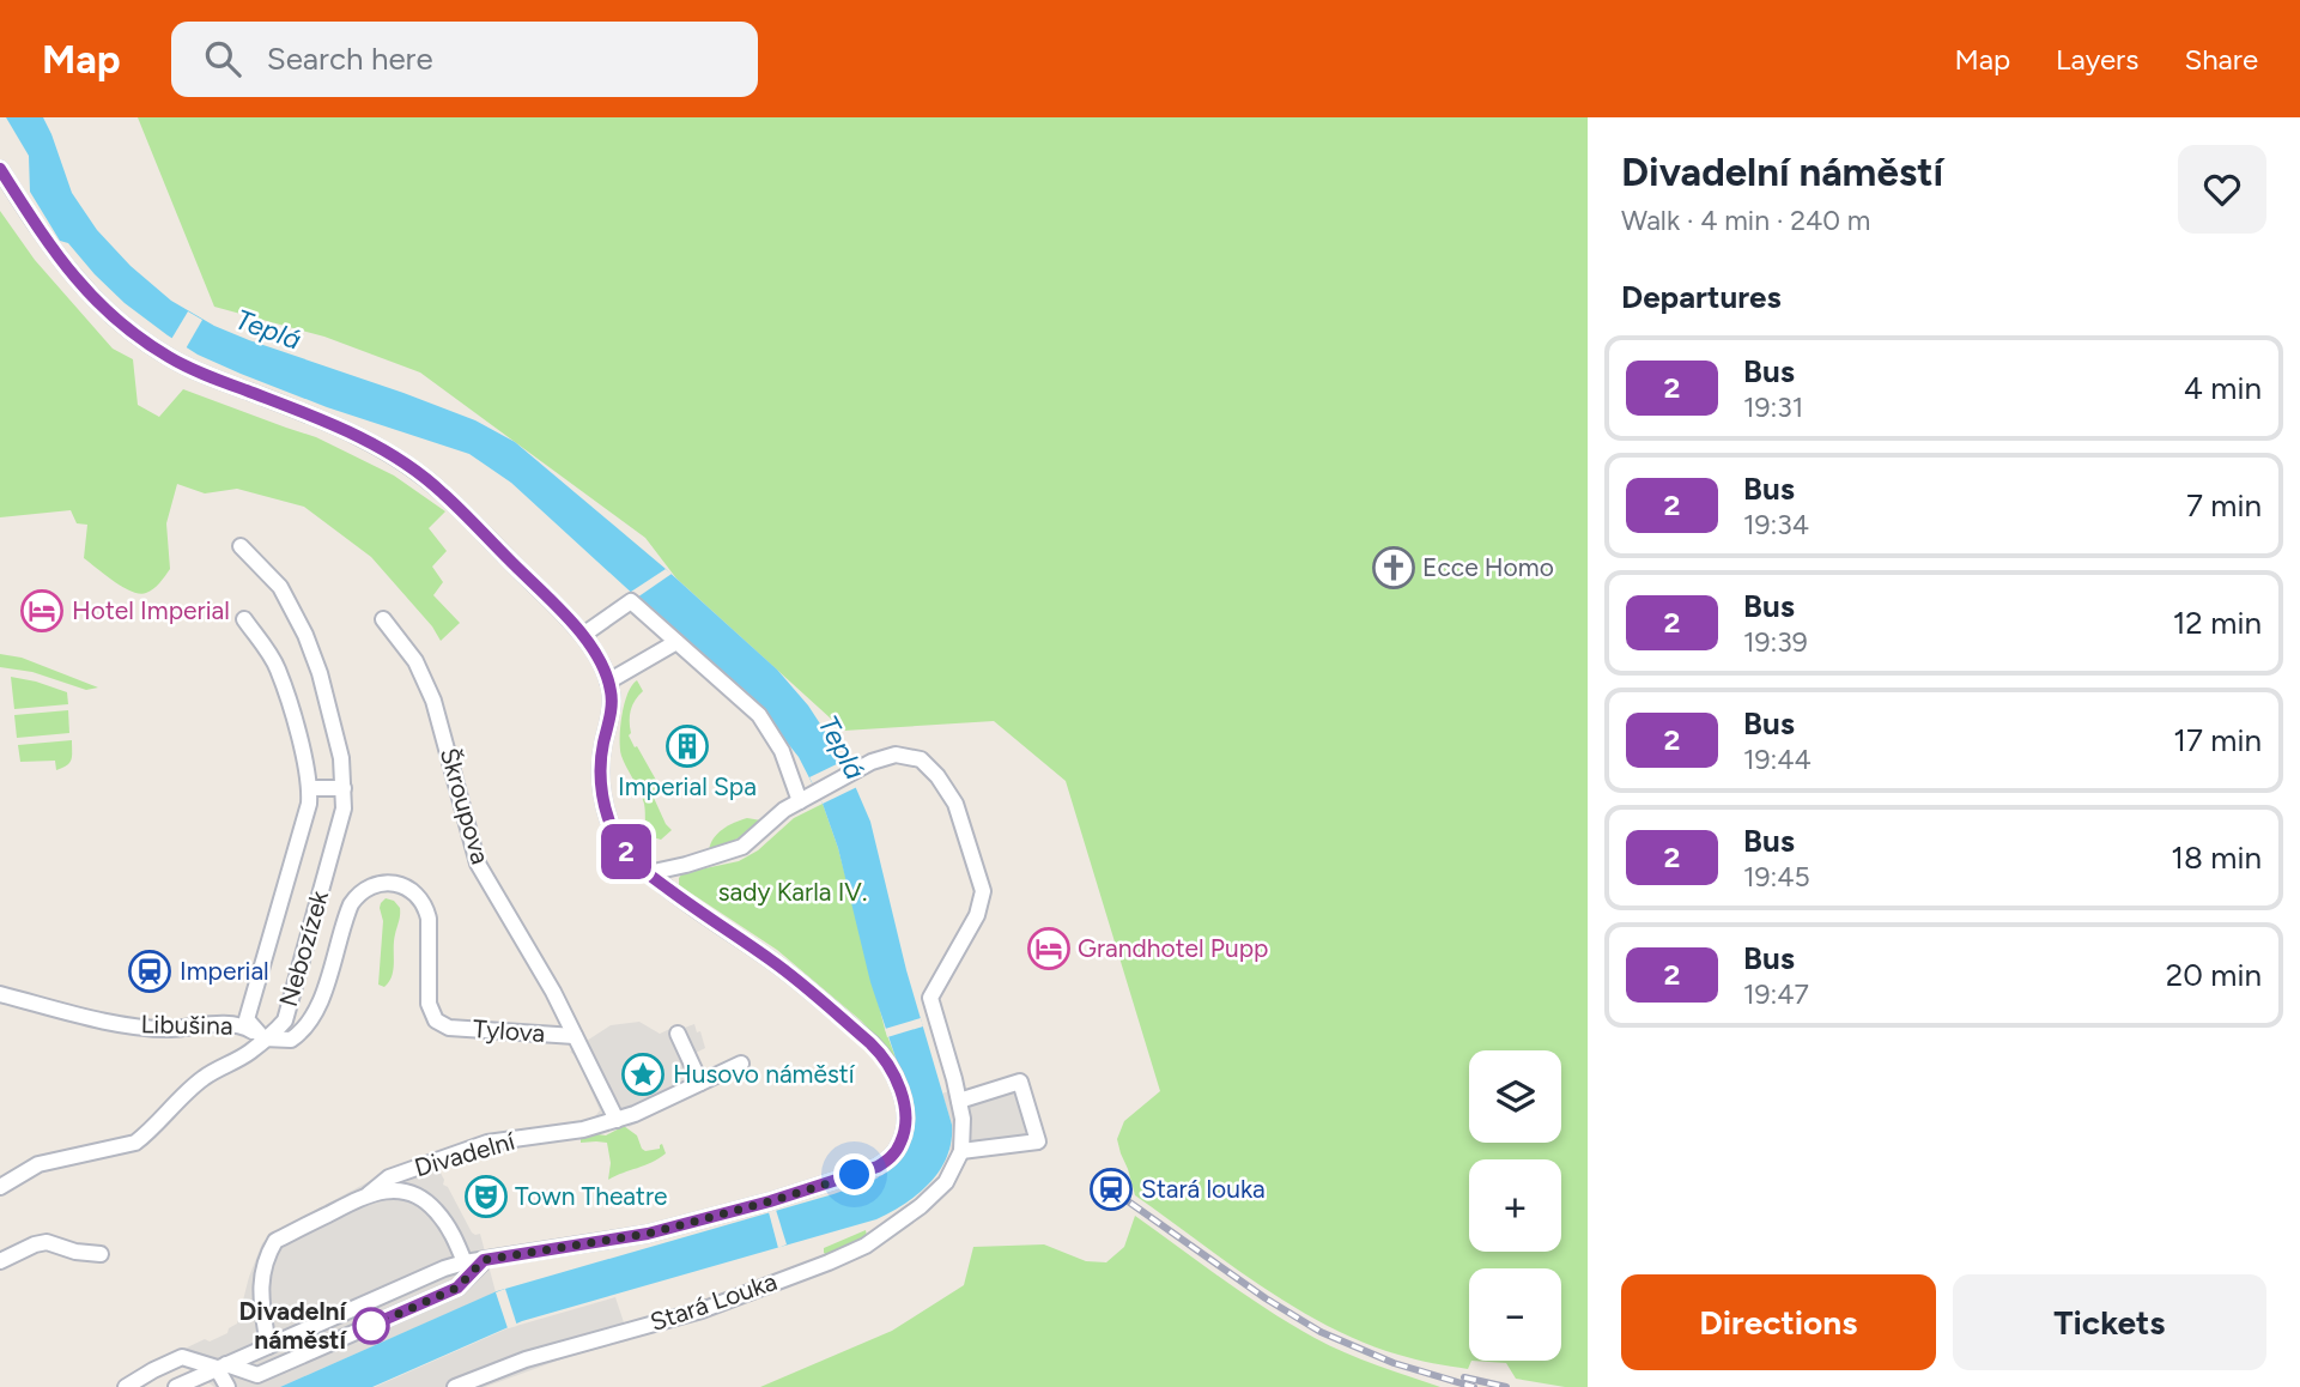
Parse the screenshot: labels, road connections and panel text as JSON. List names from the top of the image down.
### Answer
{
  "streets": {
    "street": [
      "Škroupova",
      "Nebozízek",
      "Libušina",
      "Tylova",
      "Divadelní",
      "Stará Louka"
    ]
  },
  "crossings": [
    ["Škroupova", "Tylova"],
    ["Nebozízek", "Libušina"],
    ["Nebozízek", "Tylova"],
    ["Libušina", "Tylova"],
    ["Tylova", "Divadelní"]
  ],
  "water": ["Teplá"],
  "parks": ["sady Karla IV."],
  "places": {
    "church": ["Ecce Homo"],
    "hotel": ["Hotel Imperial", "Grandhotel Pupp"],
    "building": ["Imperial Spa"],
    "station": ["Imperial", "Stará louka"],
    "place": ["Husovo náměstí"],
    "theatre": ["Town Theatre"],
    "other": ["Divadelní náměstí"]
  },
  "lines": ["bus line 2"],
  "page": {
    "header": "Map",
    "search": "Search here",
    "nav": ["Map", "Layers", "Share"],
    "on_map": "2",
    "heading": [
      ["Divadelní náměstí", "Walk · 4 min · 240 m"],
      "Departures"
    ],
    "list": [
      {
        "mark": "2",
        "name": "Bus",
        "note": "19:31",
        "value": "4 min"
      },
      {
        "mark": "2",
        "name": "Bus",
        "note": "19:34",
        "value": "7 min"
      },
      {
        "mark": "2",
        "name": "Bus",
        "note": "19:39",
        "value": "12 min"
      },
      {
        "mark": "2",
        "name": "Bus",
        "note": "19:44",
        "value": "17 min"
      },
      {
        "mark": "2",
        "name": "Bus",
        "note": "19:45",
        "value": "18 min"
      },
      {
        "mark": "2",
        "name": "Bus",
        "note": "19:47",
        "value": "20 min"
      }
    ],
    "map_buttons": ["+", "−"],
    "buttons": ["Directions", "Tickets"]
  }
}
